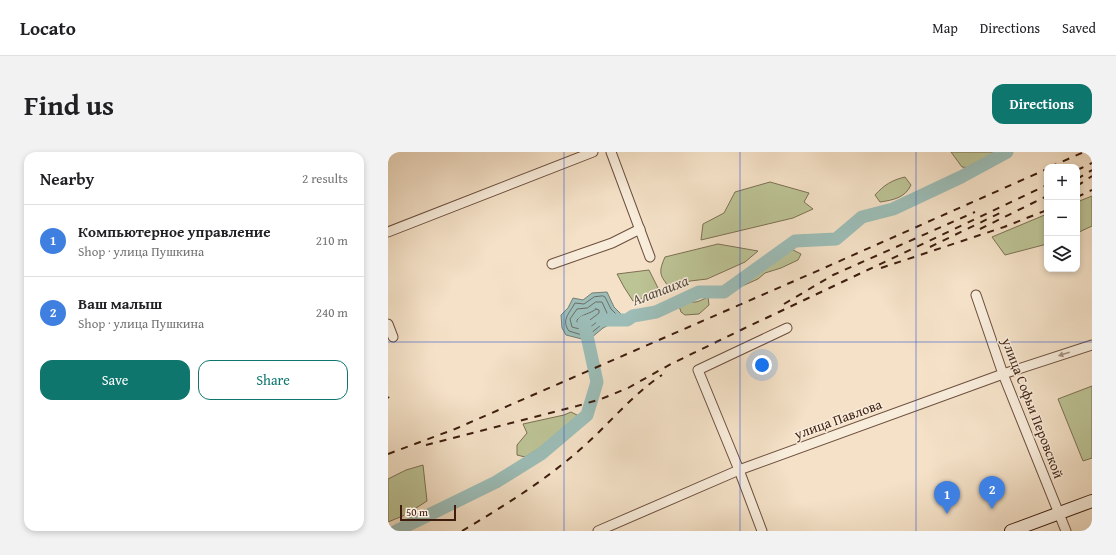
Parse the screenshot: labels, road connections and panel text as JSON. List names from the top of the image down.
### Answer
{
  "streets": {
    "street": ["улица Софьи Перовской", "улица Павлова"]
  },
  "crossings": [
    ["улица Софьи Перовской", "улица Павлова"]
  ],
  "water": ["Алапаиха"],
  "scale_bar": "50 m",
  "page": {
    "header": "Locato",
    "nav": ["Map", "Directions", "Saved"],
    "title": "Find us",
    "buttons": [
      "Directions",
      ["Save", "Share"]
    ],
    "heading": ["Nearby", "2 results"],
    "map_buttons": ["+", "−"],
    "list": [
      {
        "mark": "1",
        "name": "Компьютерное управление",
        "note": "Shop · улица Пушкина",
        "value": "210 m"
      },
      {
        "mark": "2",
        "name": "Ваш малыш",
        "note": "Shop · улица Пушкина",
        "value": "240 m"
      }
    ],
    "pins": ["2", "1"],
    "scale": "50 m"
  }
}
